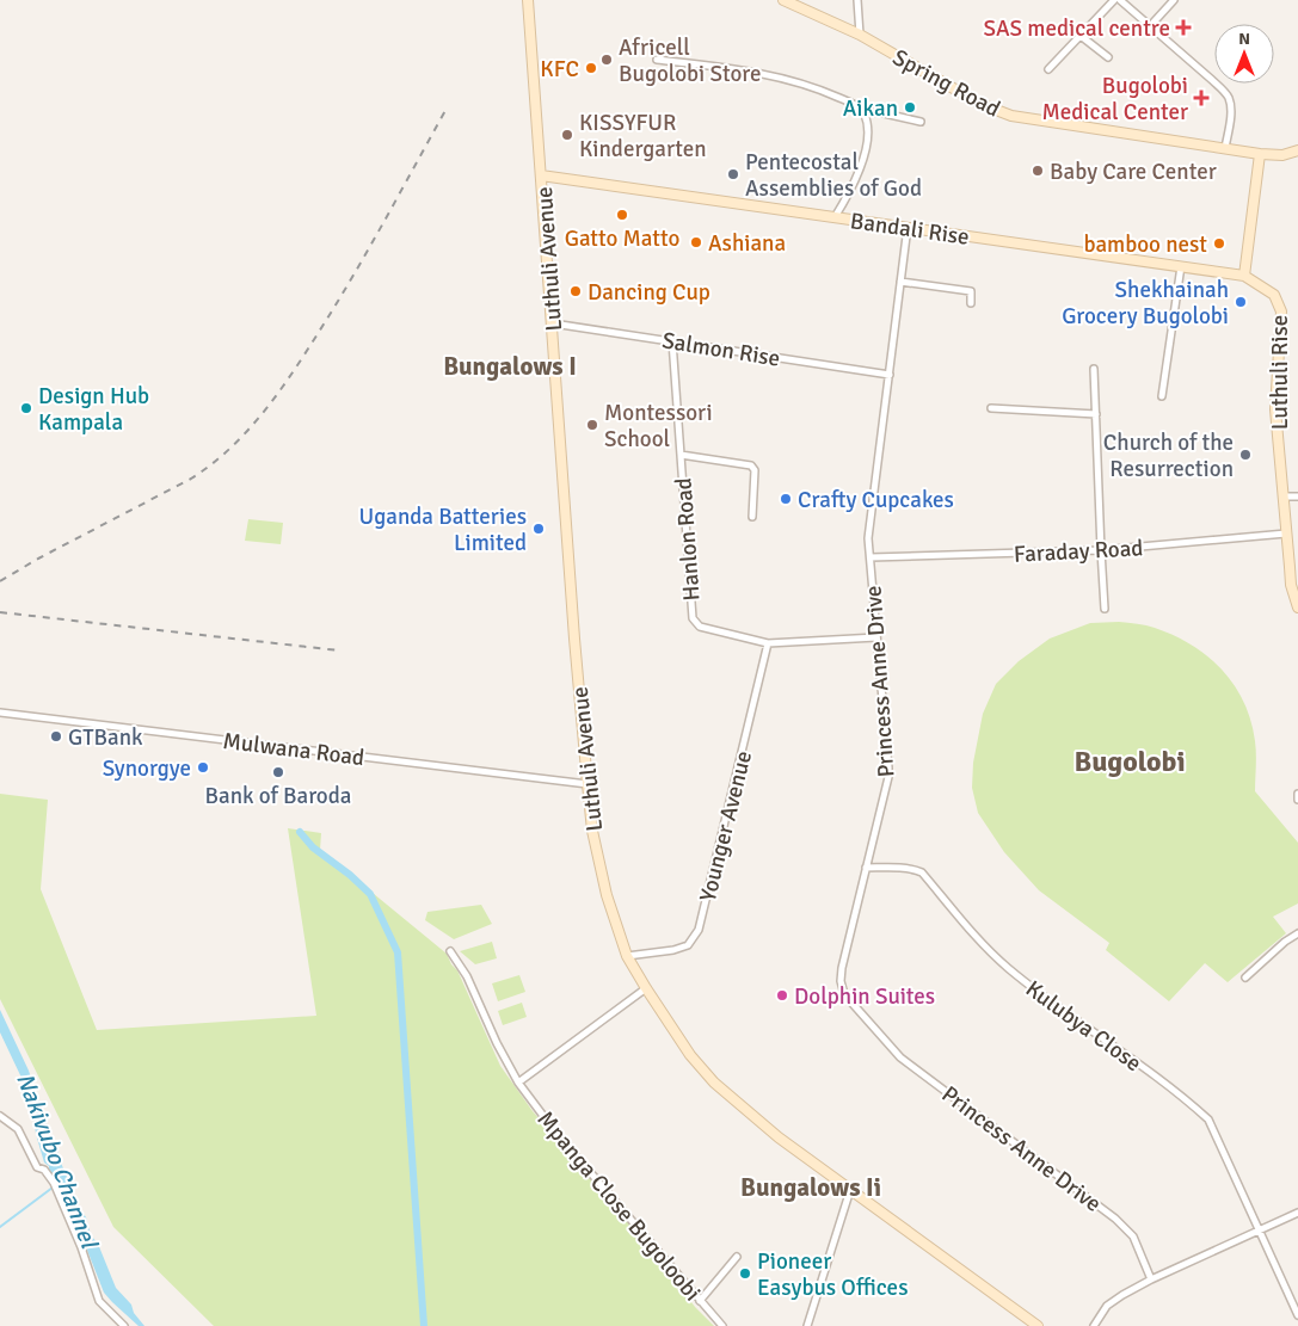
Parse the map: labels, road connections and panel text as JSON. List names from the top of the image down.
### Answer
{
  "streets": {
    "street": [
      "Spring Road",
      "Bandali Rise",
      "Luthuli Avenue",
      "Salmon Rise",
      "Luthuli Rise",
      "Hanlon Road",
      "Faraday Road",
      "Princess Anne Drive",
      "Mulwana Road",
      "Younger Avenue",
      "Kulubya Close",
      "Mpanga Close Bugoloobi"
    ]
  },
  "crossings": [
    ["Bandali Rise", "Luthuli Avenue"],
    ["Bandali Rise", "Luthuli Rise"],
    ["Bandali Rise", "Princess Anne Drive"],
    ["Luthuli Avenue", "Salmon Rise"],
    ["Luthuli Avenue", "Mulwana Road"],
    ["Luthuli Avenue", "Younger Avenue"],
    ["Salmon Rise", "Hanlon Road"],
    ["Salmon Rise", "Princess Anne Drive"],
    ["Luthuli Rise", "Faraday Road"],
    ["Hanlon Road", "Princess Anne Drive"],
    ["Hanlon Road", "Younger Avenue"],
    ["Faraday Road", "Princess Anne Drive"],
    ["Princess Anne Drive", "Kulubya Close"]
  ],
  "districts": ["Bungalows I", "Bugolobi", "Bungalows Ii"],
  "water": ["Nakivubo Channel"],
  "places": {
    "health": ["SAS medical centre", "Bugolobi Medical Center"],
    "other": [
      "Africell Bugolobi Store",
      "KFC",
      "Aikan",
      "KISSYFUR Kindergarten",
      "Baby Care Center",
      "Pentecostal Assemblies of God",
      "Gatto Matto",
      "Ashiana",
      "bamboo nest",
      "Dancing Cup",
      "Shekhainah Grocery Bugolobi",
      "Design Hub Kampala",
      "Montessori School",
      "Church of the Resurrection",
      "Crafty Cupcakes",
      "Uganda Batteries Limited",
      "GTBank",
      "Synorgye",
      "Bank of Baroda",
      "Dolphin Suites",
      "Pioneer Easybus Offices"
    ]
  },
  "north": "top"
}
